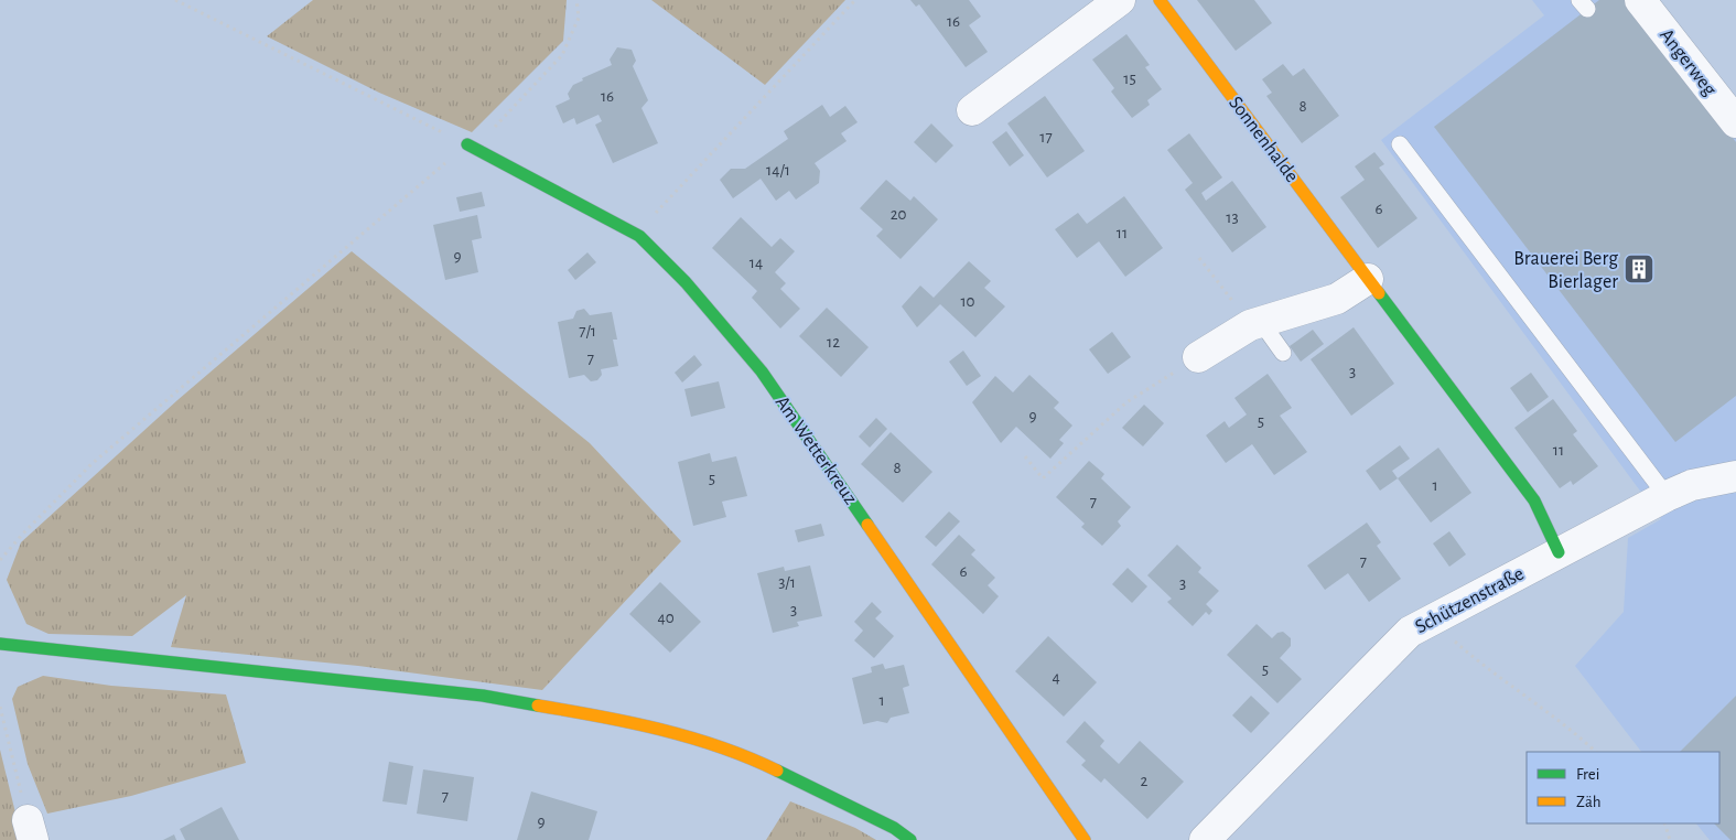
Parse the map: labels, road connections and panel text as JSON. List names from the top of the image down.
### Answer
{
  "streets": {
    "street": [
      "Angerweg",
      "Sonnenhalde",
      "Am Wetterkreuz",
      "Schützenstraße"
    ]
  },
  "crossings": [
    ["Sonnenhalde", "Schützenstraße"]
  ],
  "places": {
    "building": ["Brauerei Berg Bierlager"]
  },
  "house_numbers": [
    "16",
    "15",
    "16",
    "8",
    "17",
    "14/1",
    "6",
    "20",
    "13",
    "11",
    "9",
    "14",
    "10",
    "7/1",
    "12",
    "7",
    "3",
    "9",
    "5",
    "11",
    "8",
    "5",
    "1",
    "7",
    "7",
    "6",
    "3/1",
    "3",
    "3",
    "40",
    "5",
    "4",
    "1",
    "2",
    "7",
    "9"
  ],
  "legend": ["Frei", "Zäh"]
}
